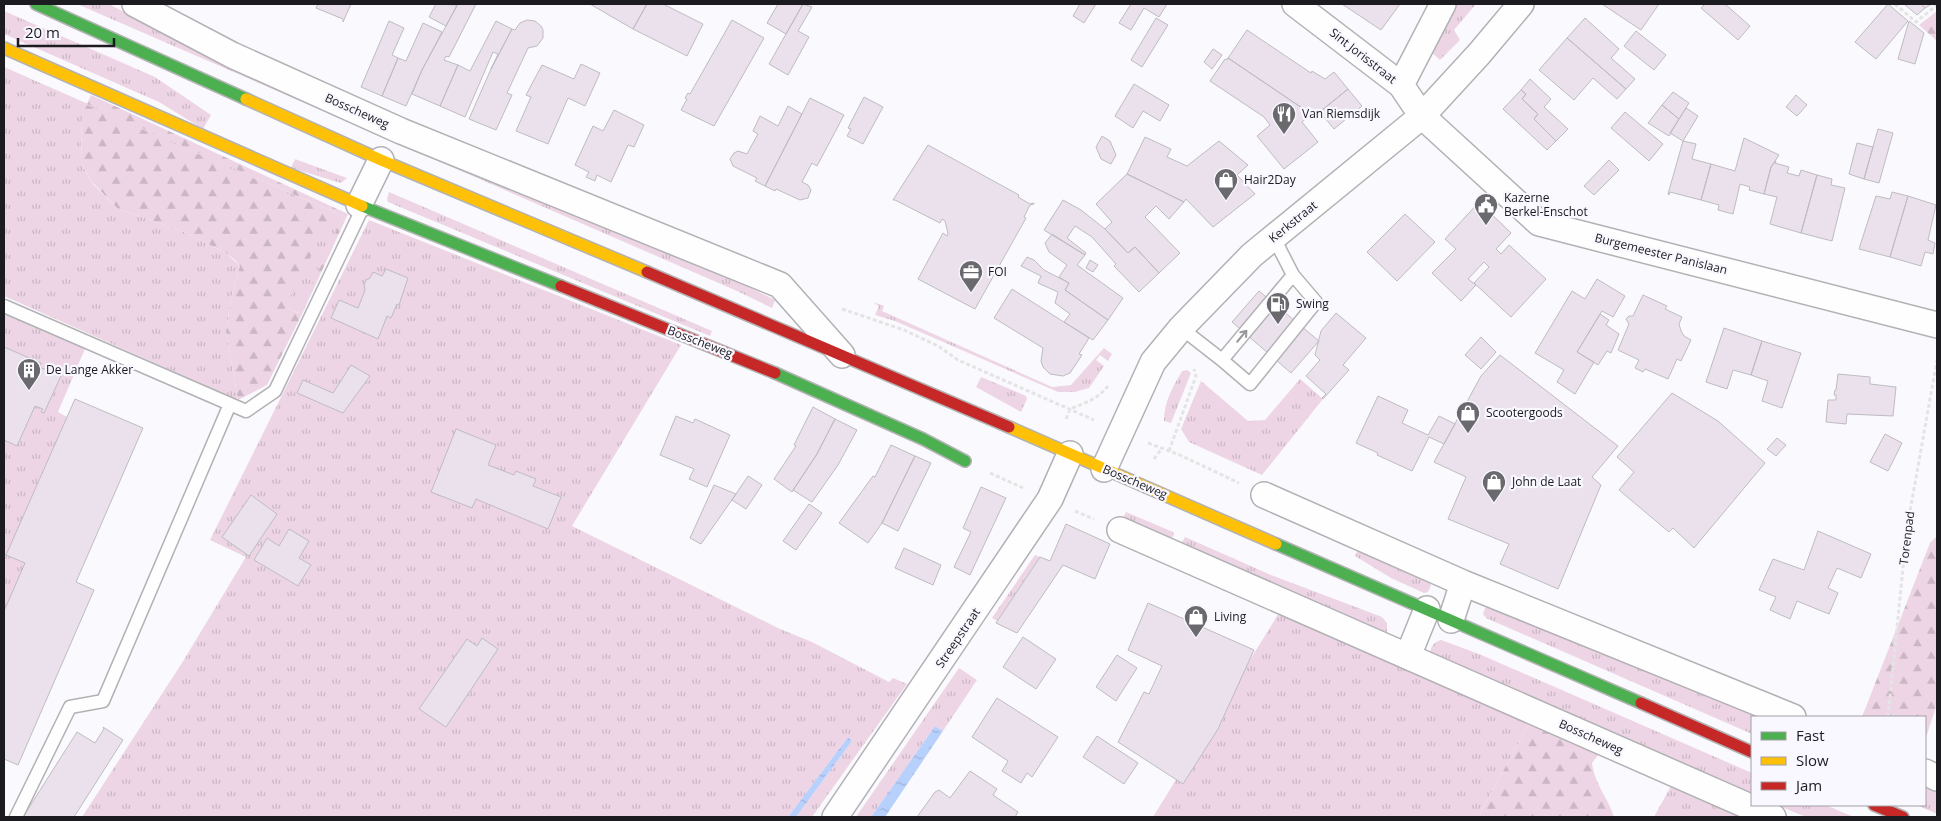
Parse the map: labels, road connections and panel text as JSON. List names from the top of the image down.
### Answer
{
  "streets": {
    "main road": ["Bosscheweg"],
    "street": [
      "Sint Jorisstraat",
      "Kerkstraat",
      "Burgemeester Panislaan",
      "Streepstraat"
    ],
    "path": ["Torenpad"]
  },
  "crossings": [
    ["Sint Jorisstraat", "Kerkstraat"],
    ["Sint Jorisstraat", "Burgemeester Panislaan"],
    ["Bosscheweg", "Kerkstraat"],
    ["Bosscheweg", "Streepstraat"],
    ["Kerkstraat", "Burgemeester Panislaan"]
  ],
  "places": {
    "restaurant": ["Van Riemsdijk"],
    "shop": [
      "Hair2Day",
      "Scootergoods",
      "John de Laat",
      "Living"
    ],
    "public building": ["Kazerne Berkel-Enschot"],
    "office": ["FOI"],
    "fuel station": ["Swing"],
    "building": ["De Lange Akker"]
  },
  "legend": ["Fast", "Slow", "Jam"],
  "scale_bar": "20 m"
}
